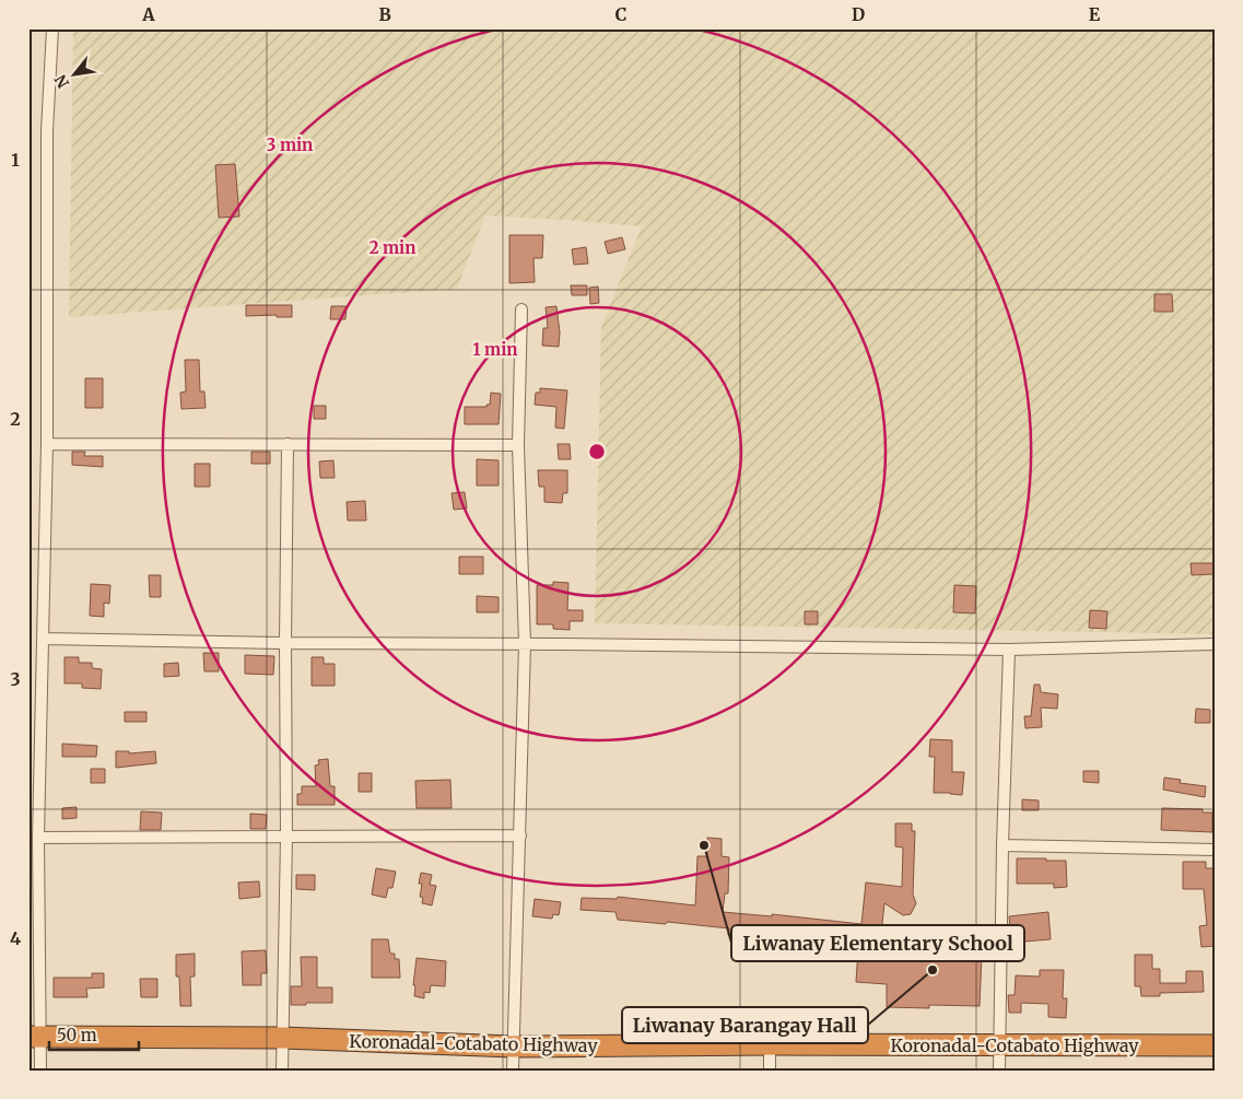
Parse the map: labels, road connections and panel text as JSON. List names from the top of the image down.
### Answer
{
  "streets": {
    "highway": ["Koronadal-Cotabato Highway"]
  },
  "places": ["Liwanay Elementary School", "Liwanay Barangay Hall"],
  "scale_bar": "50 m",
  "north": "bottom left",
  "grid": {
    "columns": [
      "A",
      "B",
      "C",
      "D",
      "E"
    ],
    "rows": [
      "1",
      "2",
      "3",
      "4"
    ]
  },
  "rings": ["3 min", "2 min", "1 min"]
}
